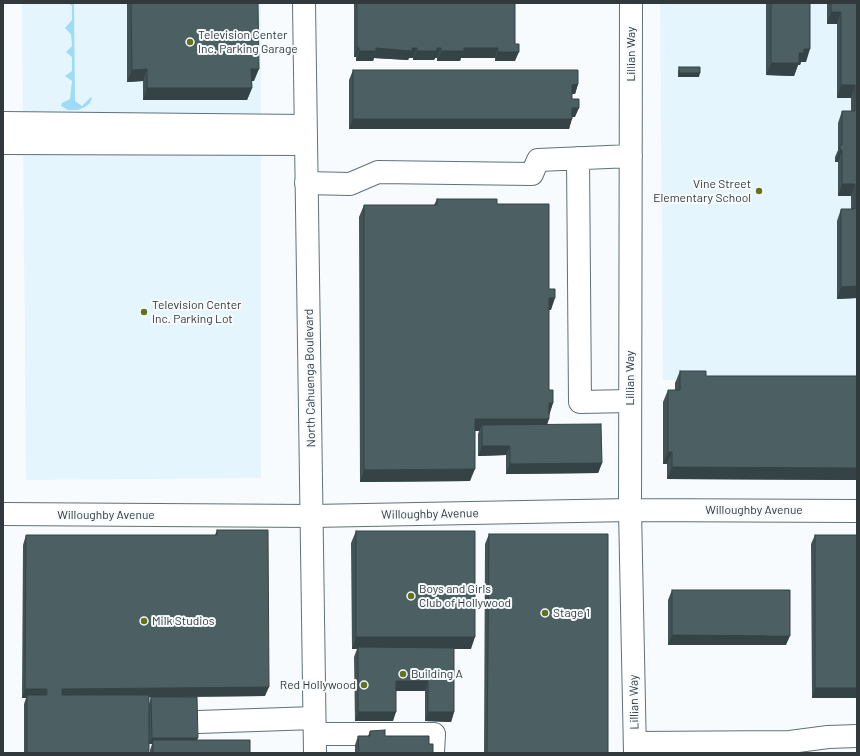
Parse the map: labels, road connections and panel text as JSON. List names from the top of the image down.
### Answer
{
  "streets": {
    "street": ["Lillian Way", "North Cahuenga Boulevard", "Willoughby Avenue"]
  },
  "crossings": [
    ["Lillian Way", "Willoughby Avenue"],
    ["North Cahuenga Boulevard", "Willoughby Avenue"]
  ],
  "places": [
    "Television Center Inc. Parking Garage",
    "Vine Street Elementary School",
    "Television Center Inc. Parking Lot",
    "Boys and Girls Club of Hollywood",
    "Stage 1",
    "Milk Studios",
    "Building A",
    "Red Hollywood"
  ]
}
